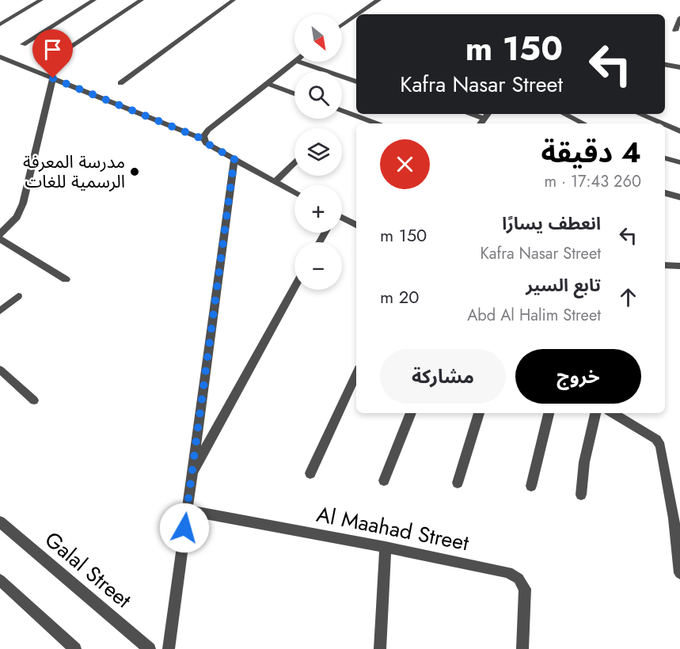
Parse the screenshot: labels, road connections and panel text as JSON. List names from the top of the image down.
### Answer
{
  "streets": {
    "street": ["Al Maahad Street", "Galal Street"]
  },
  "places": ["مدرسة المعرفة الرسمية للغات"],
  "north": "bottom right",
  "page": {
    "map_buttons": ["+", "−"],
    "turn": ["150 m", "Kafra Nasar Street"],
    "heading": ["4 دقيقة", "260 m · 17:43"],
    "list": [
      {
        "name": "انعطف يسارًا",
        "note": "Kafra Nasar Street",
        "value": "150 m"
      },
      {
        "name": "تابع السير",
        "note": "Abd Al Halim Street",
        "value": "20 m"
      }
    ],
    "buttons": ["خروج", "مشاركة"]
  }
}
